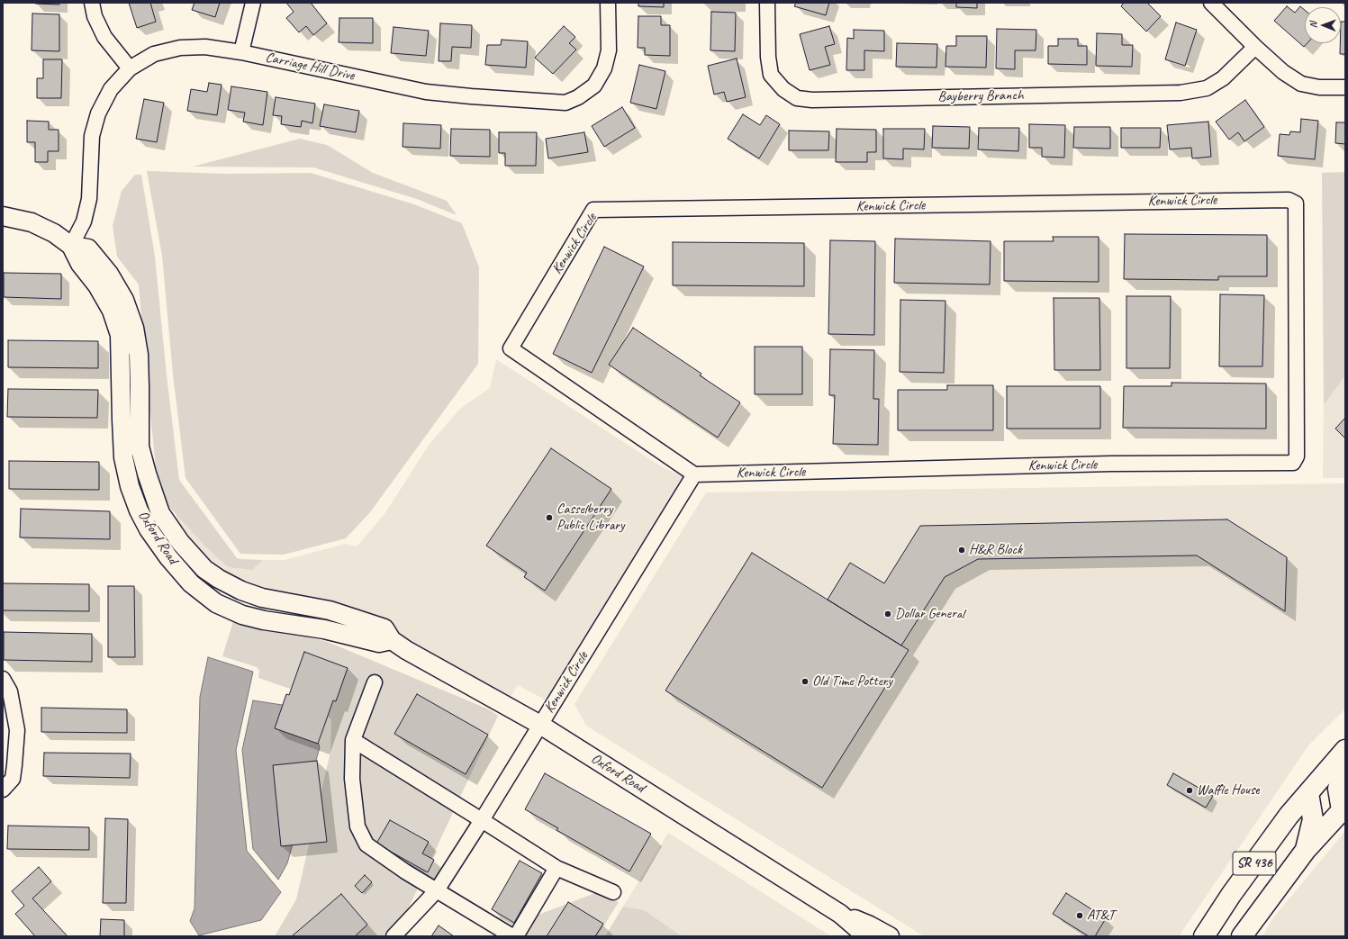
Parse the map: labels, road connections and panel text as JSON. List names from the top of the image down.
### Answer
{
  "streets": {
    "main road": ["SR 436"],
    "street": [
      "Carriage Hill Drive",
      "Bayberry Branch",
      "Kenwick Circle",
      "Oxford Road"
    ]
  },
  "crossings": [
    ["Carriage Hill Drive", "Oxford Road"],
    ["Kenwick Circle", "Oxford Road"]
  ],
  "places": [
    "Casselberry Public Library",
    "H&R Block",
    "Dollar General",
    "Old Time Pottery",
    "Waffle House",
    "AT&T"
  ],
  "north": "left"
}
